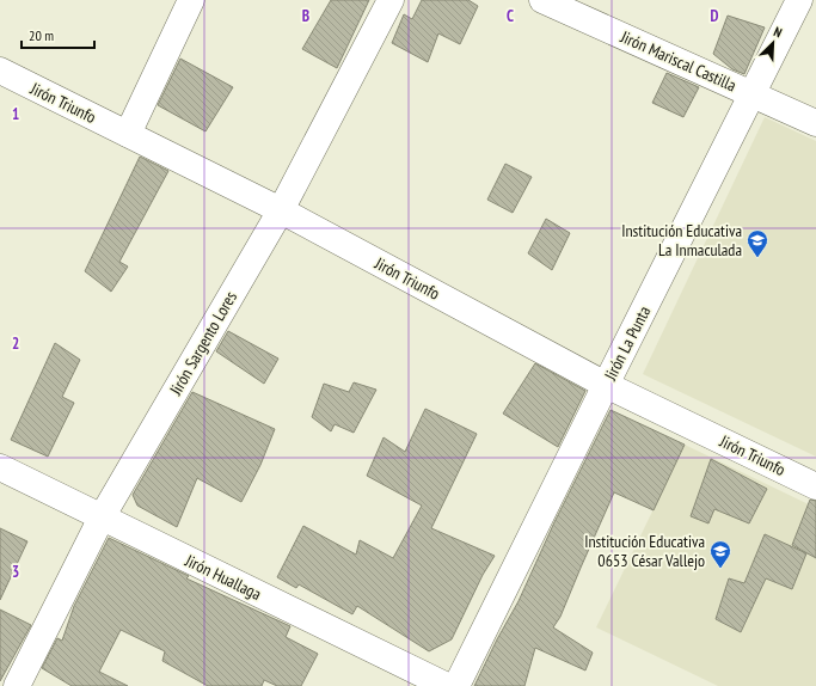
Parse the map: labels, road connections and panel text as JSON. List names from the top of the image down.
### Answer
{
  "streets": {
    "street": [
      "Jirón Mariscal Castilla",
      "Jirón Triunfo",
      "Jirón Sargento Lores",
      "Jirón La Punta",
      "Jirón Huallaga"
    ]
  },
  "crossings": [
    ["Jirón Mariscal Castilla", "Jirón La Punta"],
    ["Jirón Triunfo", "Jirón Sargento Lores"],
    ["Jirón Triunfo", "Jirón La Punta"],
    ["Jirón Sargento Lores", "Jirón Huallaga"]
  ],
  "places": {
    "school or university": ["Institución Educativa La Inmaculada", "Institución Educativa 0653 César Vallejo"]
  },
  "scale_bar": "20 m",
  "north": "top right",
  "grid": {
    "columns": ["B", "C", "D"],
    "rows": ["1", "2", "3"]
  }
}
